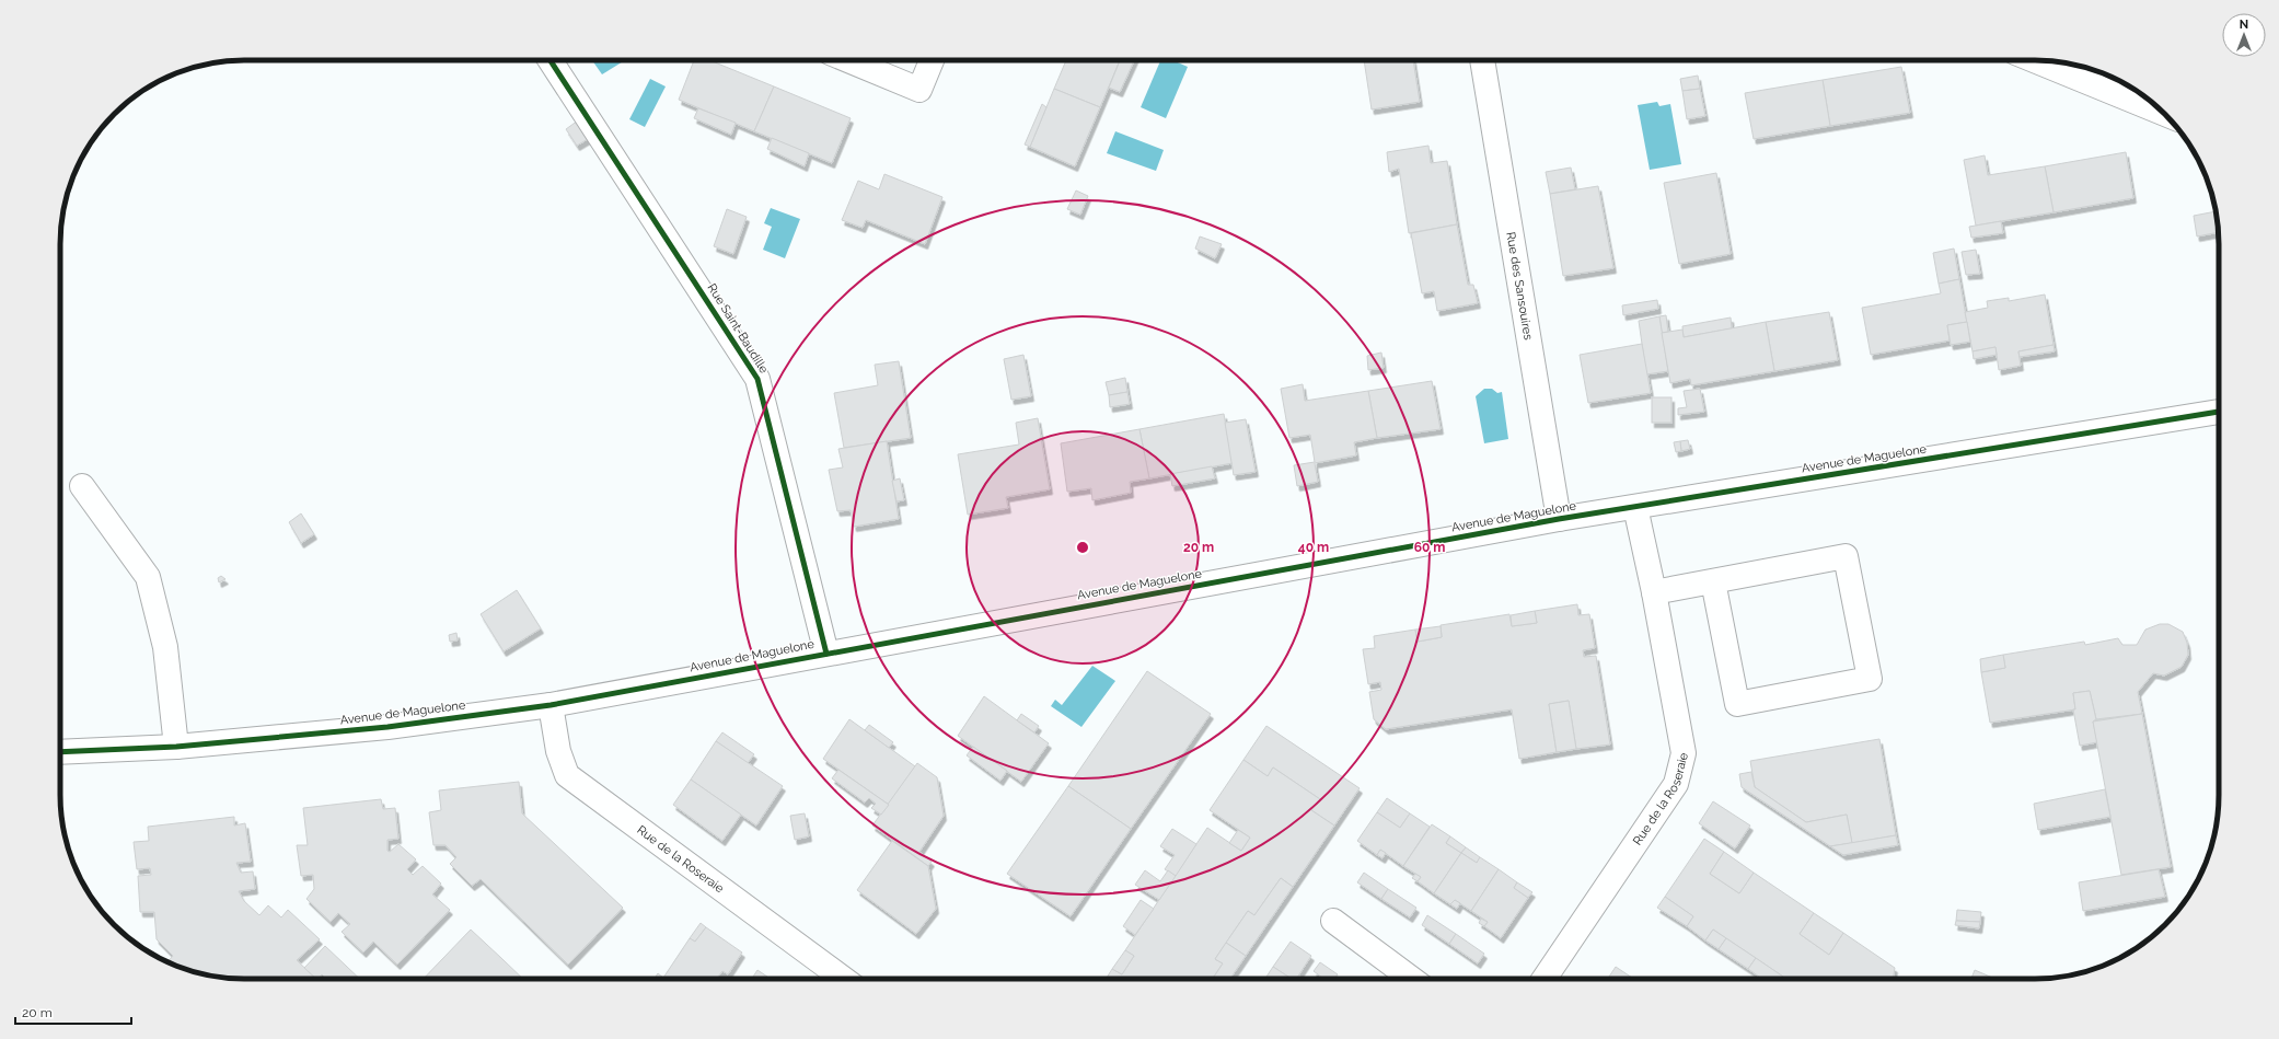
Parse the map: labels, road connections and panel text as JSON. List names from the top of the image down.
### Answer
{
  "streets": {
    "street": [
      "Rue des Sansouires",
      "Rue Saint-Baudille",
      "Avenue de Maguelone",
      "Rue de la Roseraie"
    ]
  },
  "crossings": [
    ["Rue des Sansouires", "Avenue de Maguelone"],
    ["Rue Saint-Baudille", "Avenue de Maguelone"],
    ["Avenue de Maguelone", "Rue de la Roseraie"]
  ],
  "scale_bar": "20 m",
  "north": "top",
  "rings": ["20 m", "40 m", "60 m"]
}
